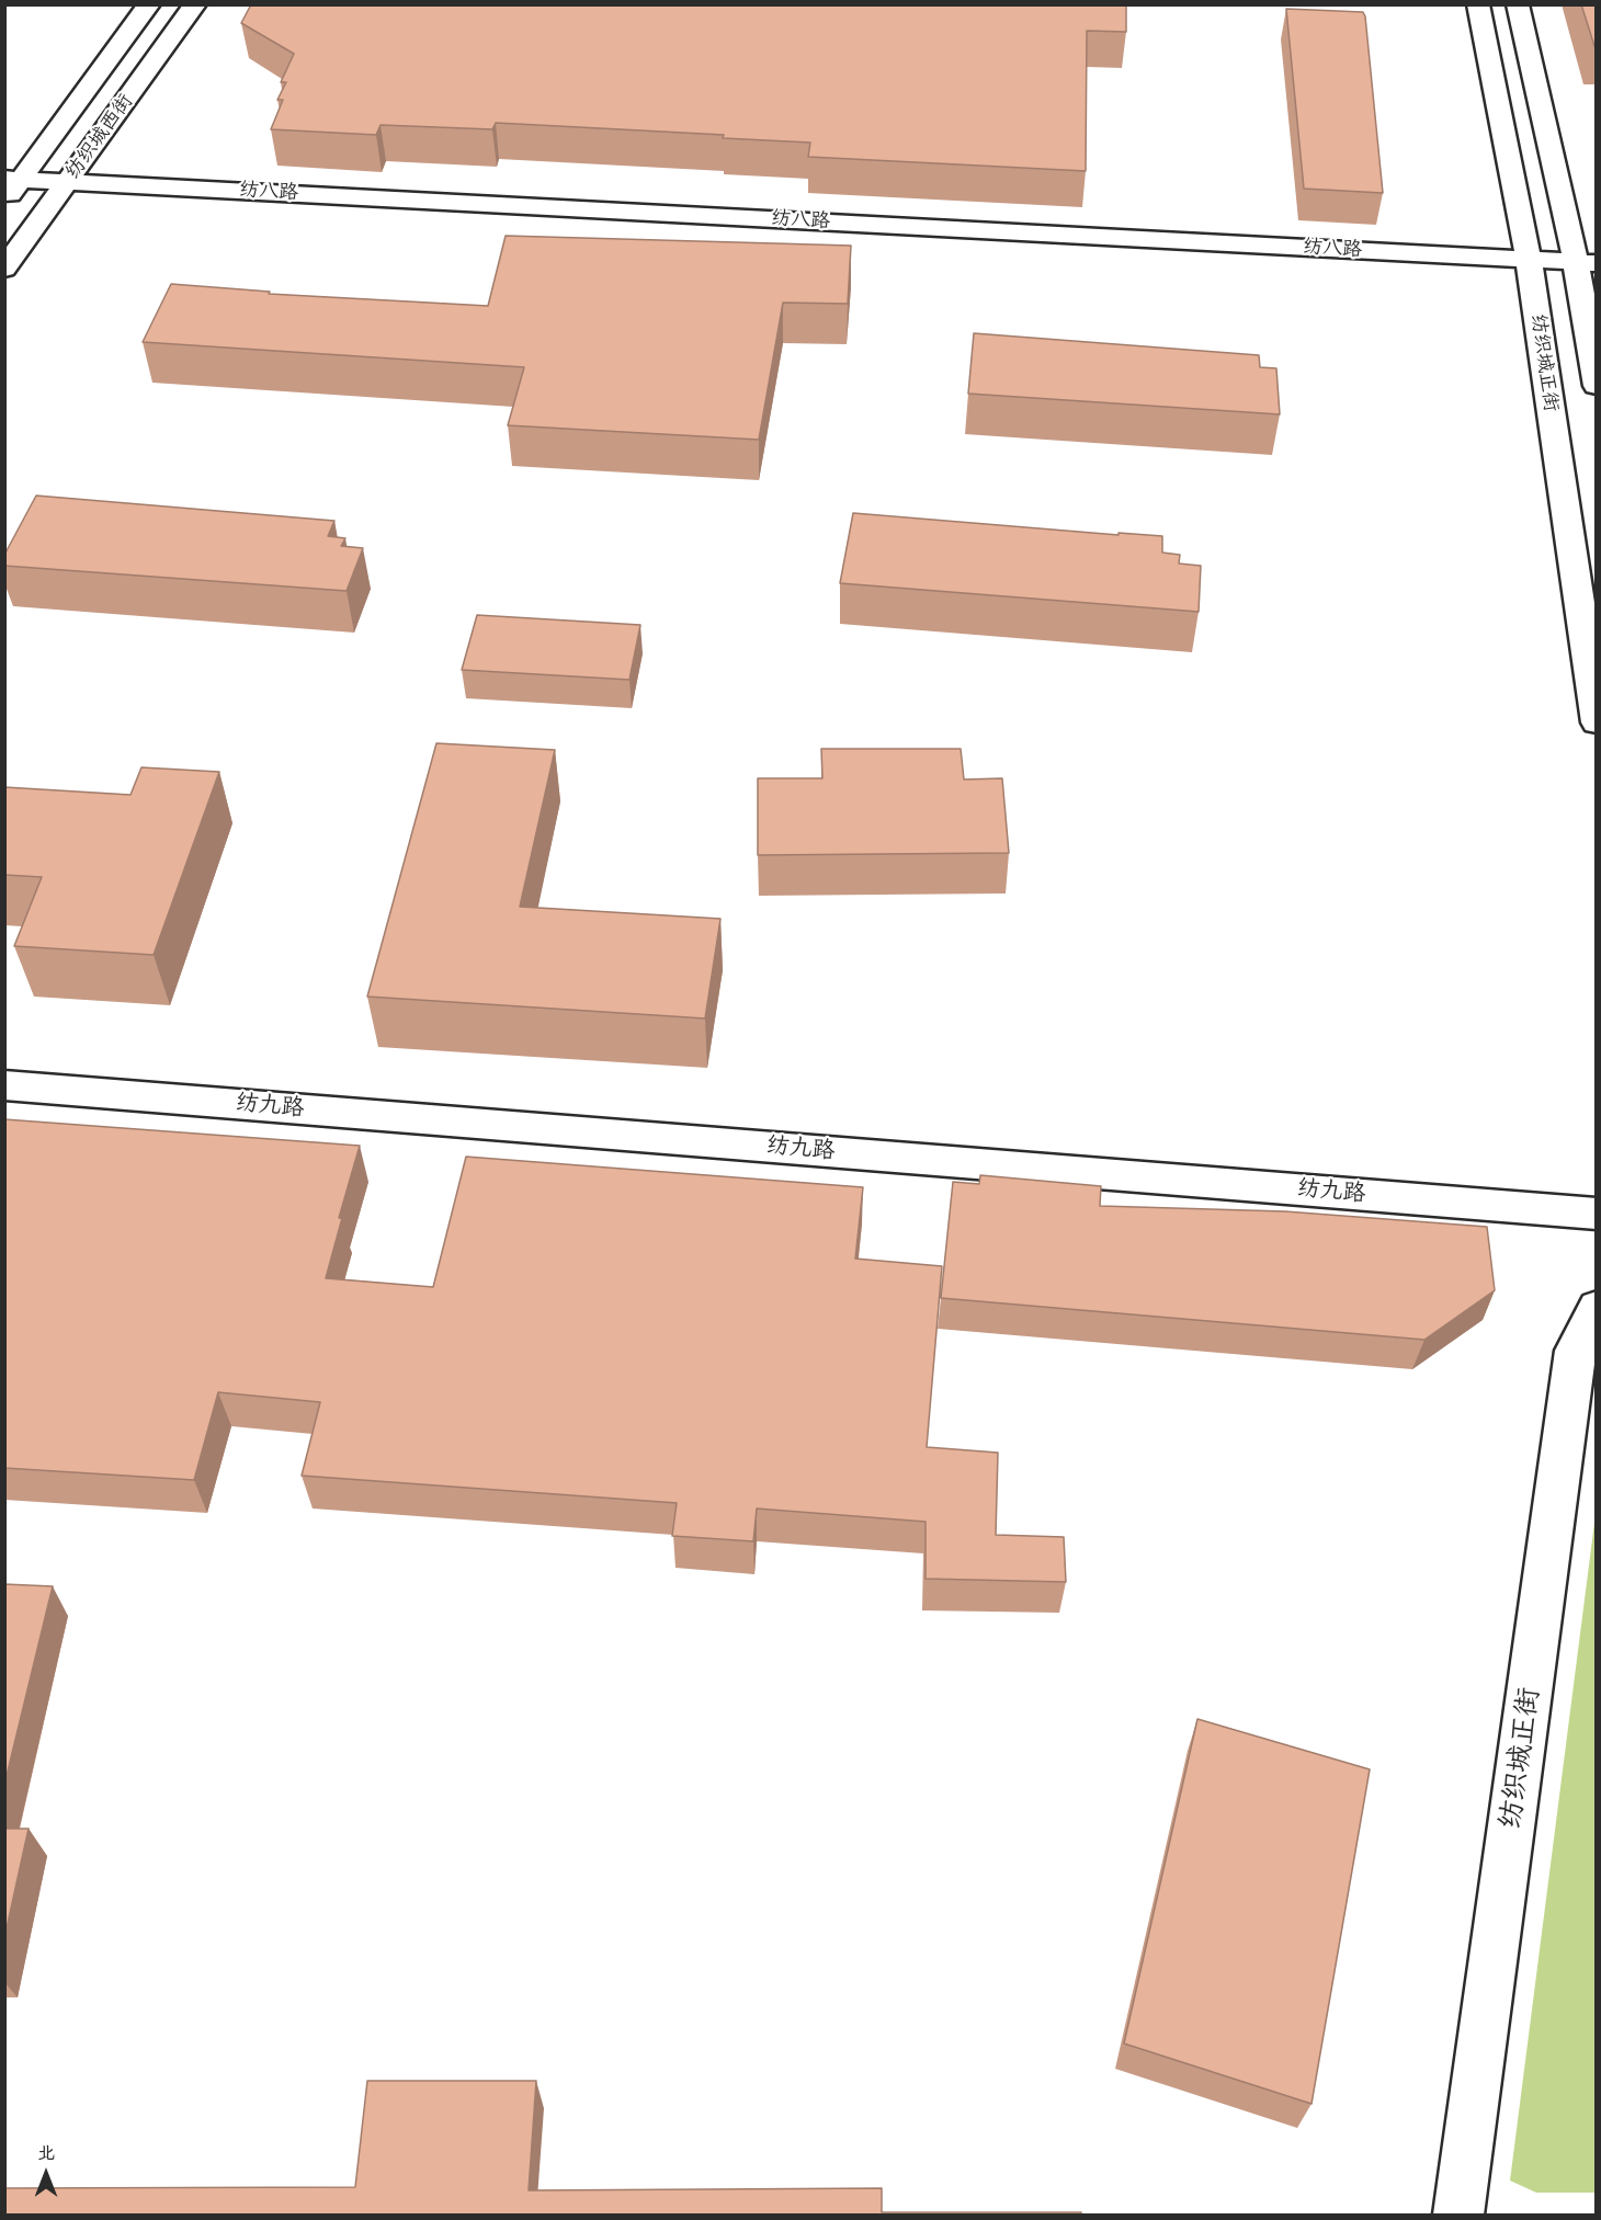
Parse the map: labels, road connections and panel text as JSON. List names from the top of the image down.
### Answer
{
  "streets": {
    "street": [
      "纺织城西街",
      "纺八路",
      "纺织城正街",
      "纺九路"
    ]
  },
  "crossings": [
    ["纺织城西街", "纺八路"],
    ["纺八路", "纺织城正街"]
  ],
  "north": "top"
}
